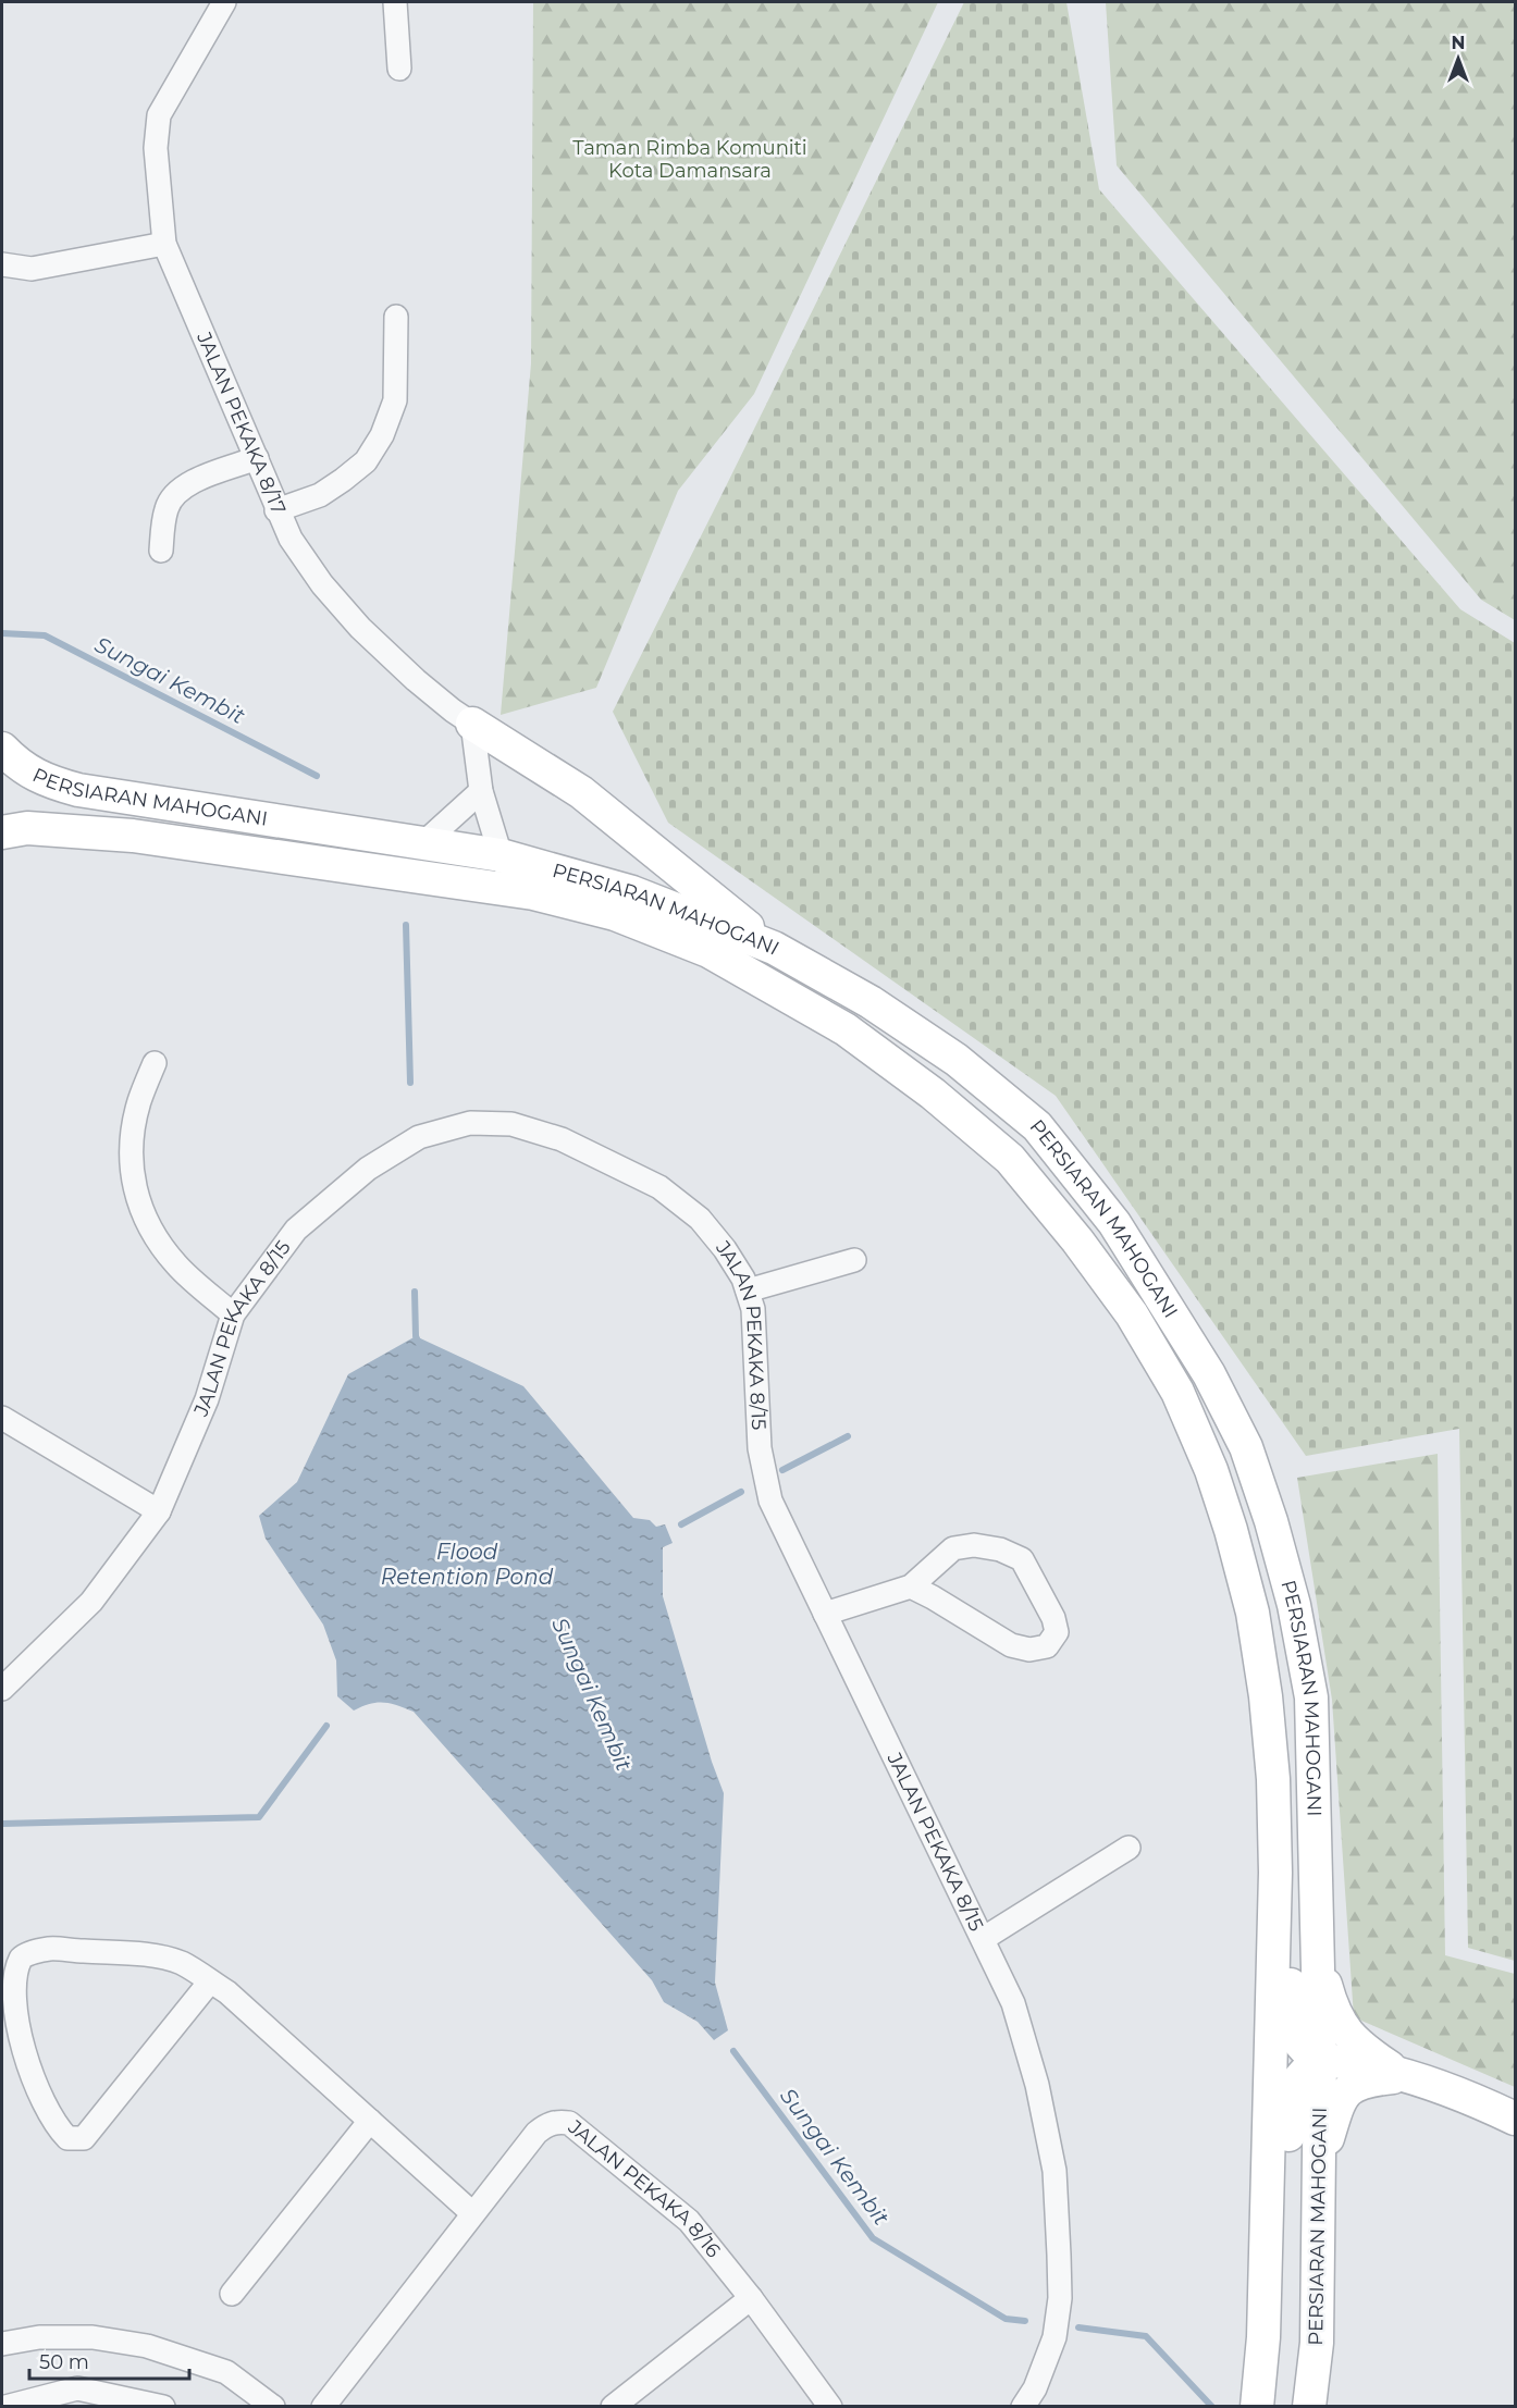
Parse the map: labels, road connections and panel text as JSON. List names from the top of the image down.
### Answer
{
  "streets": {
    "main road": ["PERSIARAN MAHOGANI"],
    "street": ["JALAN PEKAKA 8/17", "JALAN PEKAKA 8/15", "JALAN PEKAKA 8/16"]
  },
  "water": ["Sungai Kembit", "Flood Retention Pond"],
  "parks": ["Taman Rimba Komuniti Kota Damansara"],
  "scale_bar": "50 m",
  "north": "top"
}
